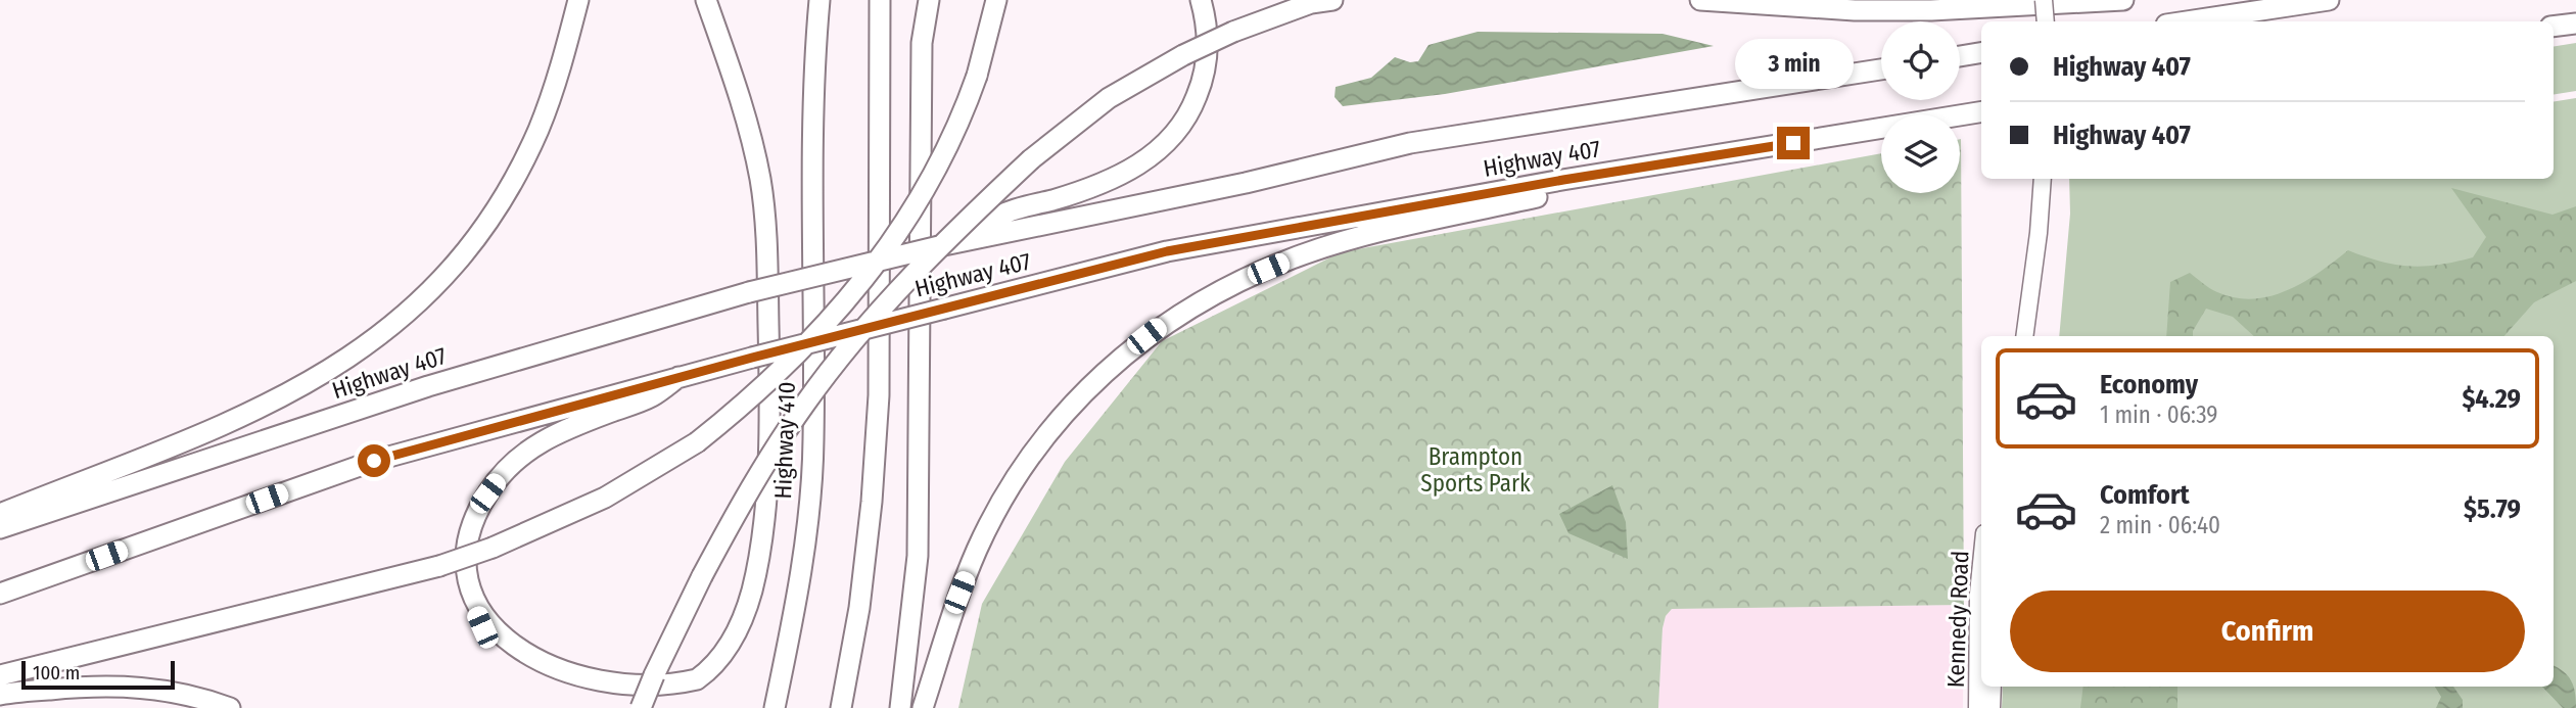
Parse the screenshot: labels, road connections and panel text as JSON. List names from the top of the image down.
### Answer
{
  "streets": {
    "highway": ["Highway 407", "Highway 410"],
    "main road": ["Kennedy Road"]
  },
  "parks": ["Brampton Sports Park"],
  "scale_bar": "100 m",
  "page": {
    "banner": ["Highway 407", "Highway 407"],
    "bubble": "3 min",
    "list": [
      {
        "name": "Economy",
        "note": "1 min · 06:39",
        "value": "$4.29"
      },
      {
        "name": "Comfort",
        "note": "2 min · 06:40",
        "value": "$5.79"
      }
    ],
    "buttons": "Confirm",
    "scale": "100 m"
  }
}
